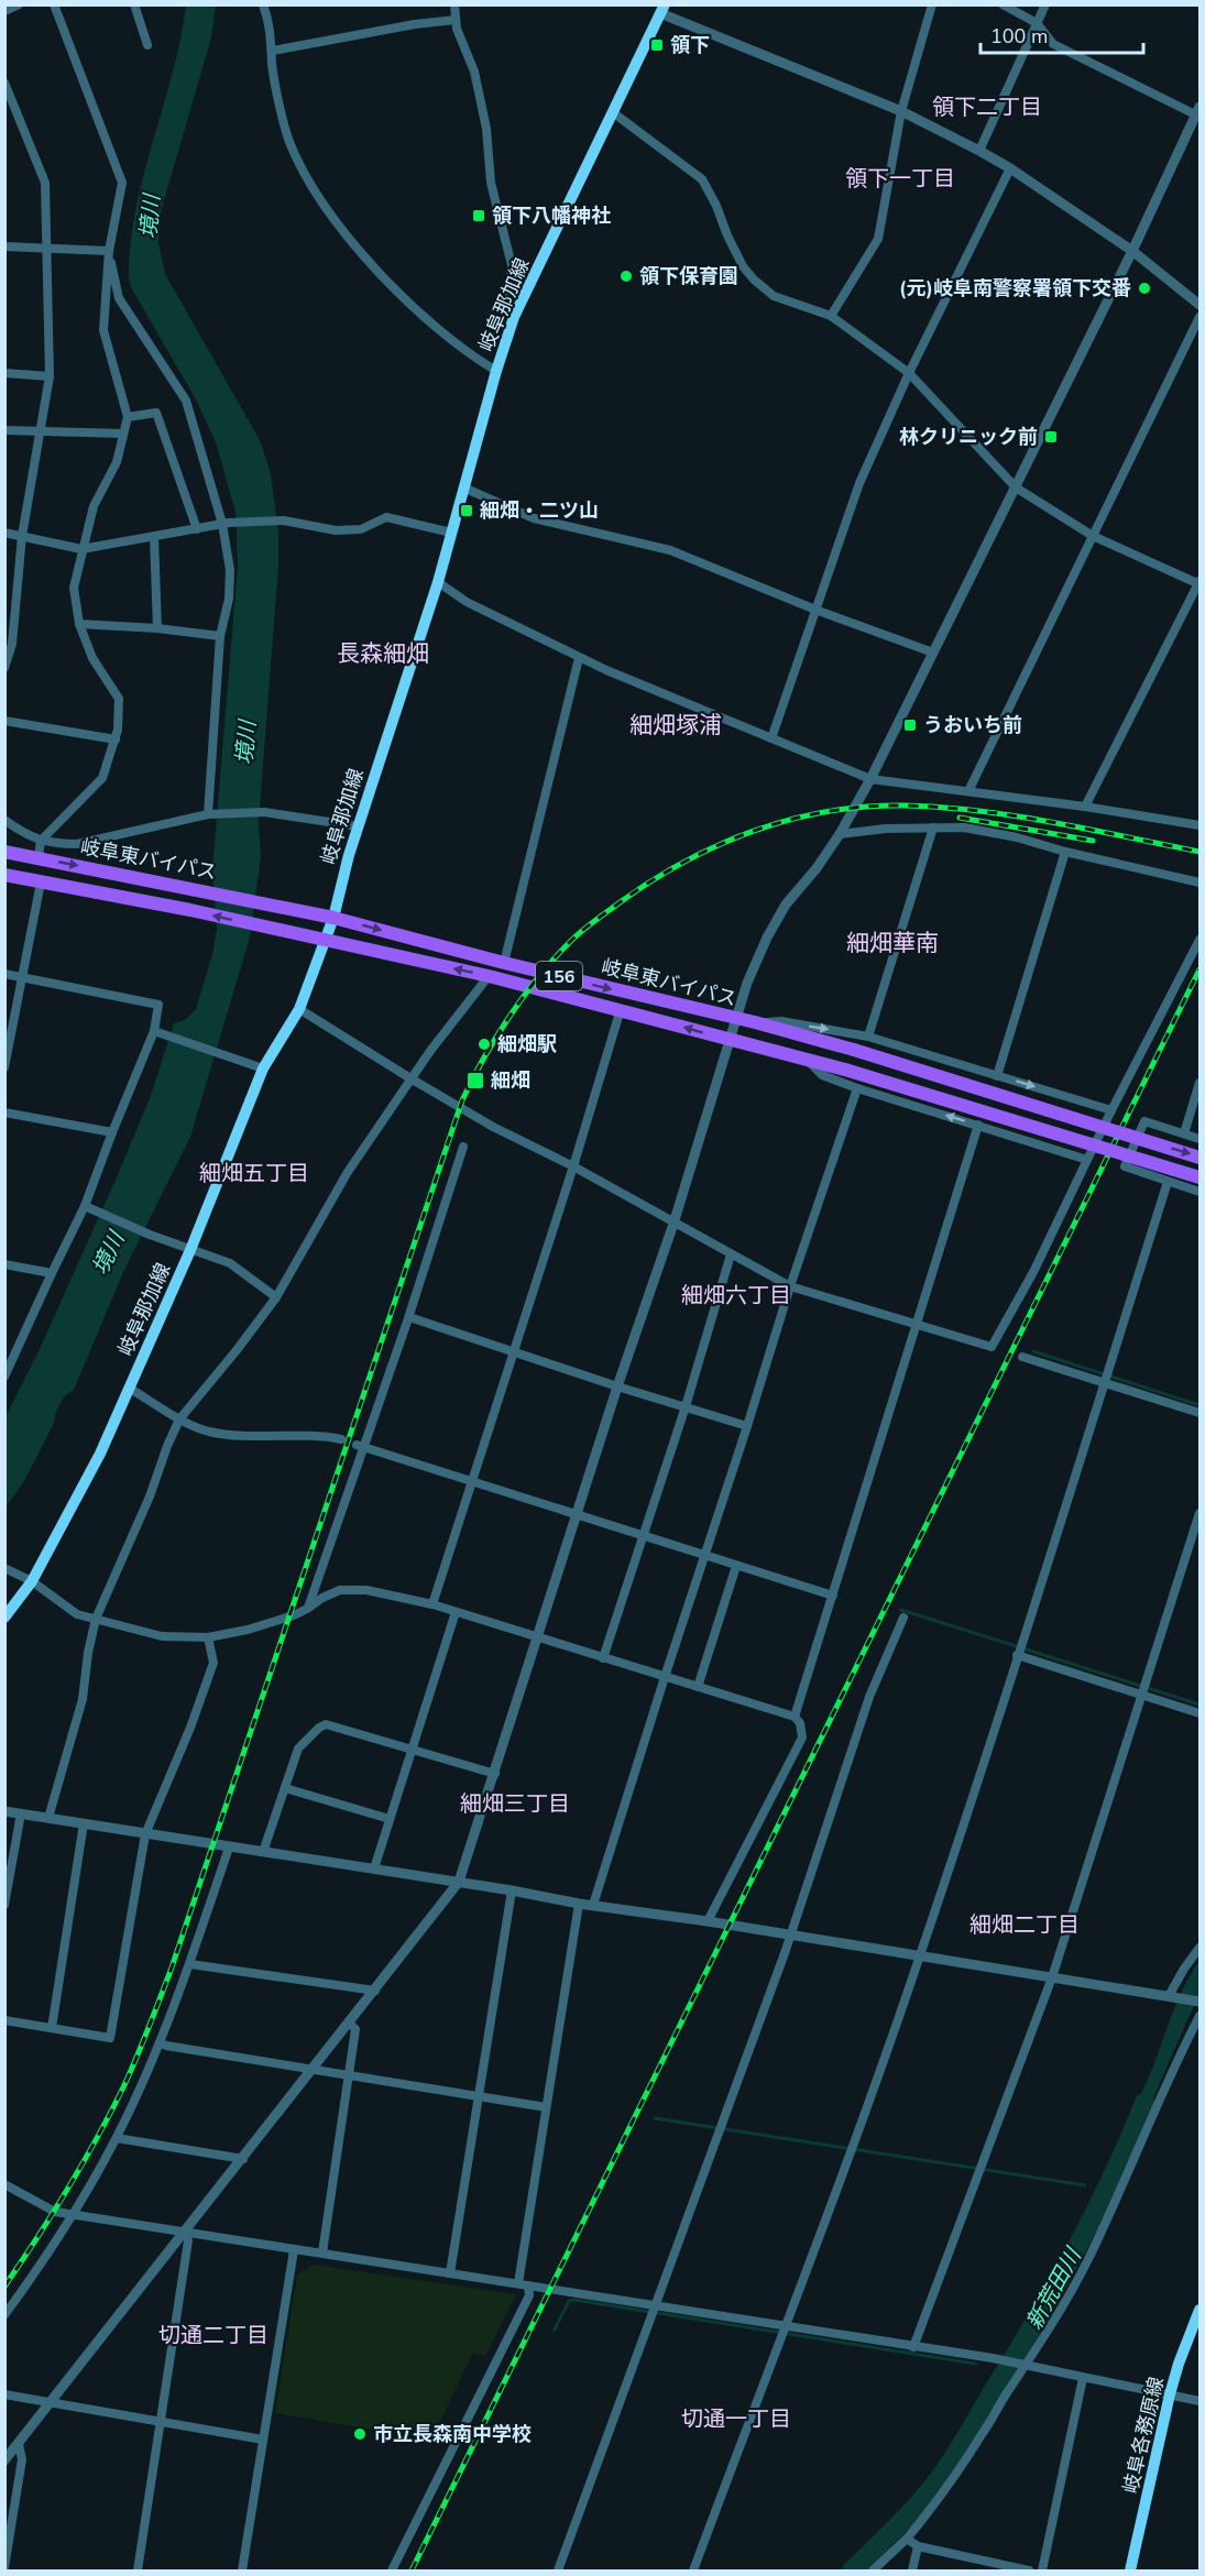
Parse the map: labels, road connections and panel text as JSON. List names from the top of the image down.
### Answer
{
  "streets": {
    "highway": ["岐阜東バイパス", "156"],
    "main road": ["岐阜那加線", "岐阜各務原線"]
  },
  "crossings": [
    ["岐阜那加線", "岐阜東バイパス"]
  ],
  "districts": [
    "領下二丁目",
    "領下一丁目",
    "長森細畑",
    "細畑塚浦",
    "細畑華南",
    "細畑五丁目",
    "細畑六丁目",
    "細畑三丁目",
    "細畑二丁目",
    "切通二丁目",
    "切通一丁目"
  ],
  "water": ["境川", "新荒田川"],
  "places": {
    "transit": [
      "領下",
      "領下八幡神社",
      "林クリニック前",
      "細畑・二ツ山",
      "うおいち前",
      "細畑"
    ],
    "other": [
      "領下保育園",
      "(元)岐阜南警察署領下交番",
      "細畑駅",
      "市立長森南中学校"
    ]
  },
  "scale_bar": "100 m"
}
